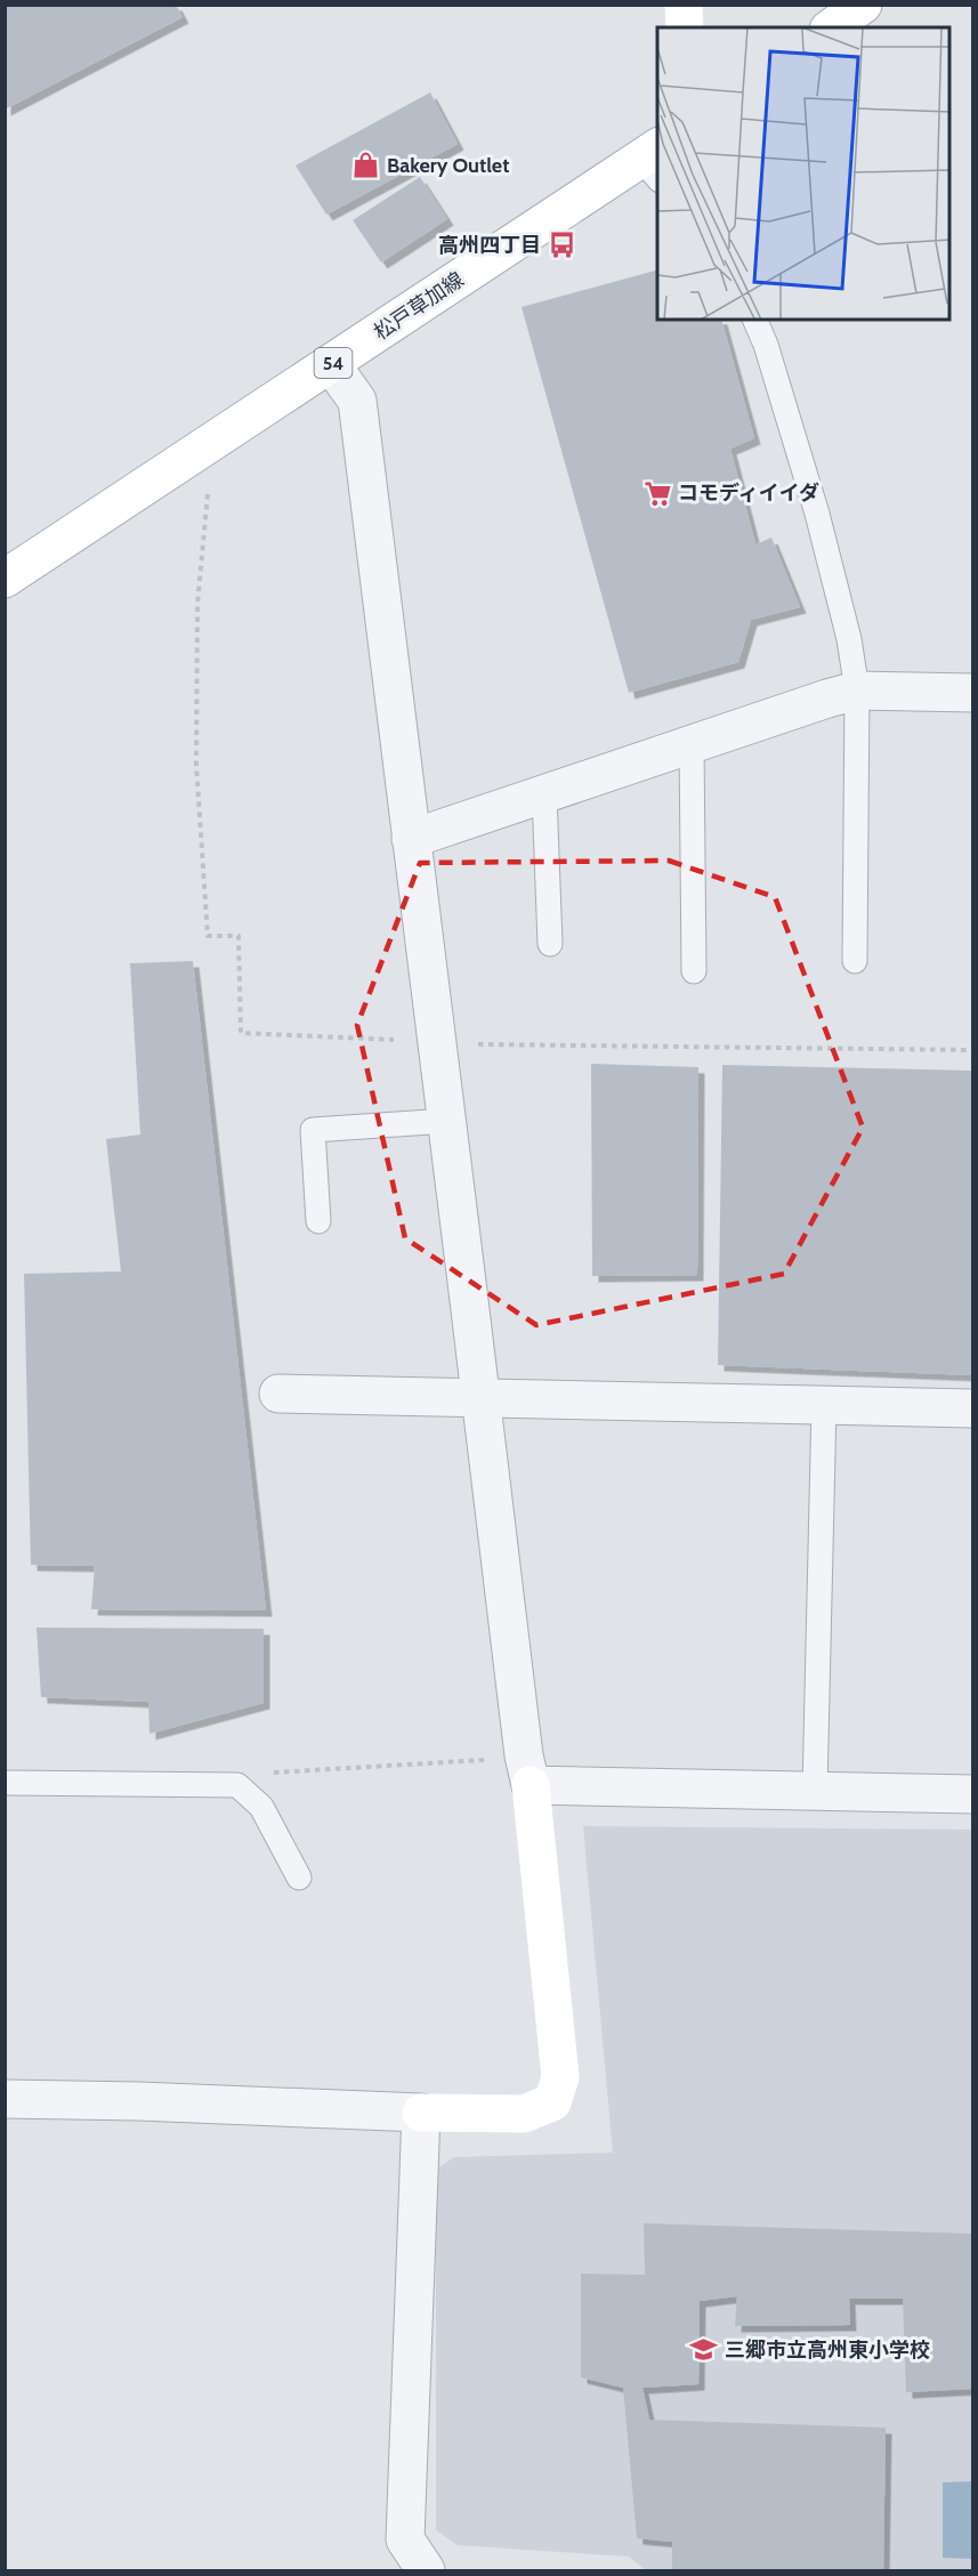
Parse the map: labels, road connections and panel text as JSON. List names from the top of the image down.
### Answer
{
  "streets": {
    "main road": ["松戸草加線", "54"]
  },
  "places": {
    "shop": ["Bakery Outlet"],
    "bus stop": ["高州四丁目"],
    "supermarket": ["コモディイイダ"],
    "school or university": ["三郷市立高州東小学校"]
  }
}
